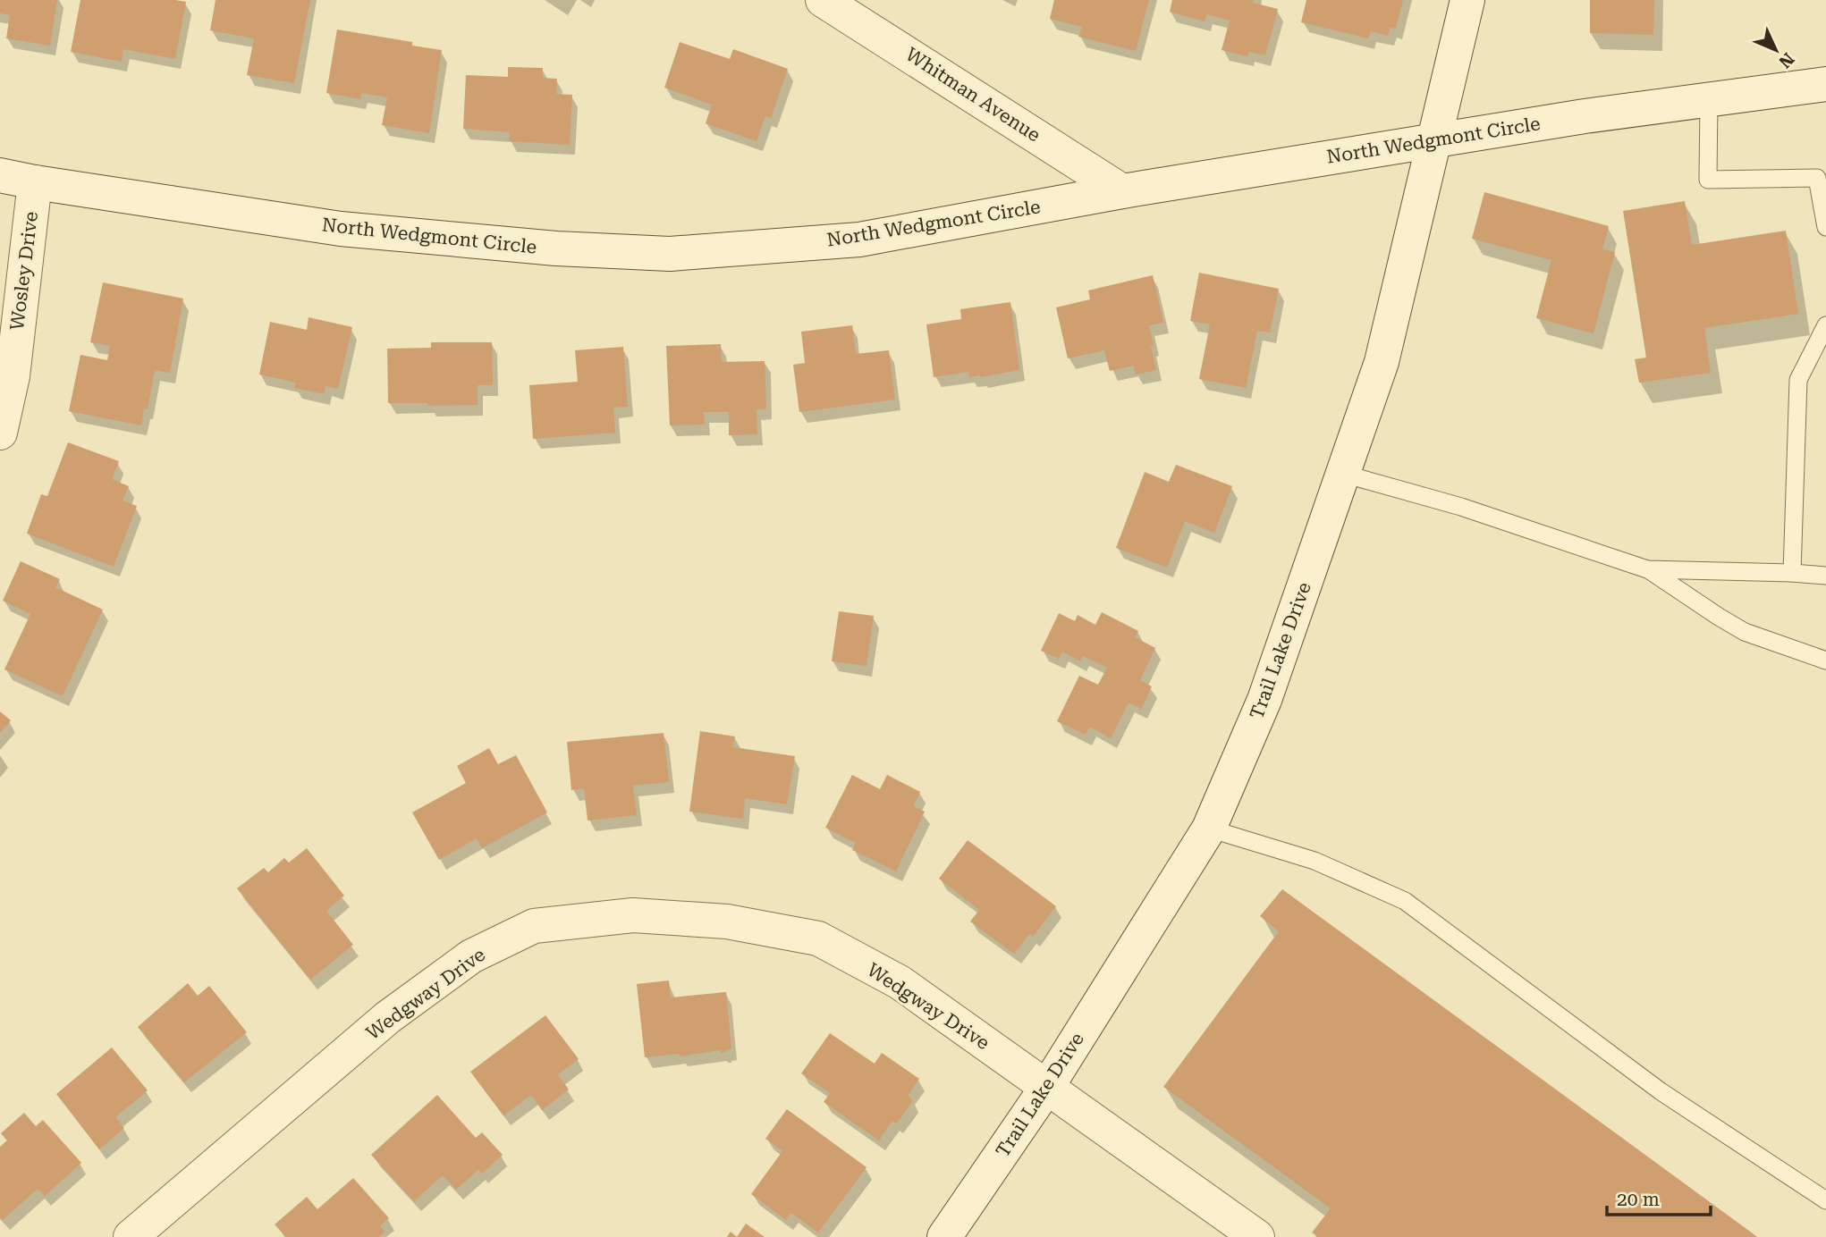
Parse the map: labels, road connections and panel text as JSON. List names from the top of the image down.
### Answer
{
  "streets": {
    "street": [
      "Whitman Avenue",
      "North Wedgmont Circle",
      "Wosley Drive",
      "Trail Lake Drive",
      "Wedgway Drive"
    ]
  },
  "crossings": [
    ["Whitman Avenue", "North Wedgmont Circle"],
    ["North Wedgmont Circle", "Wosley Drive"],
    ["North Wedgmont Circle", "Trail Lake Drive"],
    ["Trail Lake Drive", "Wedgway Drive"]
  ],
  "scale_bar": "20 m",
  "north": "bottom right"
}
